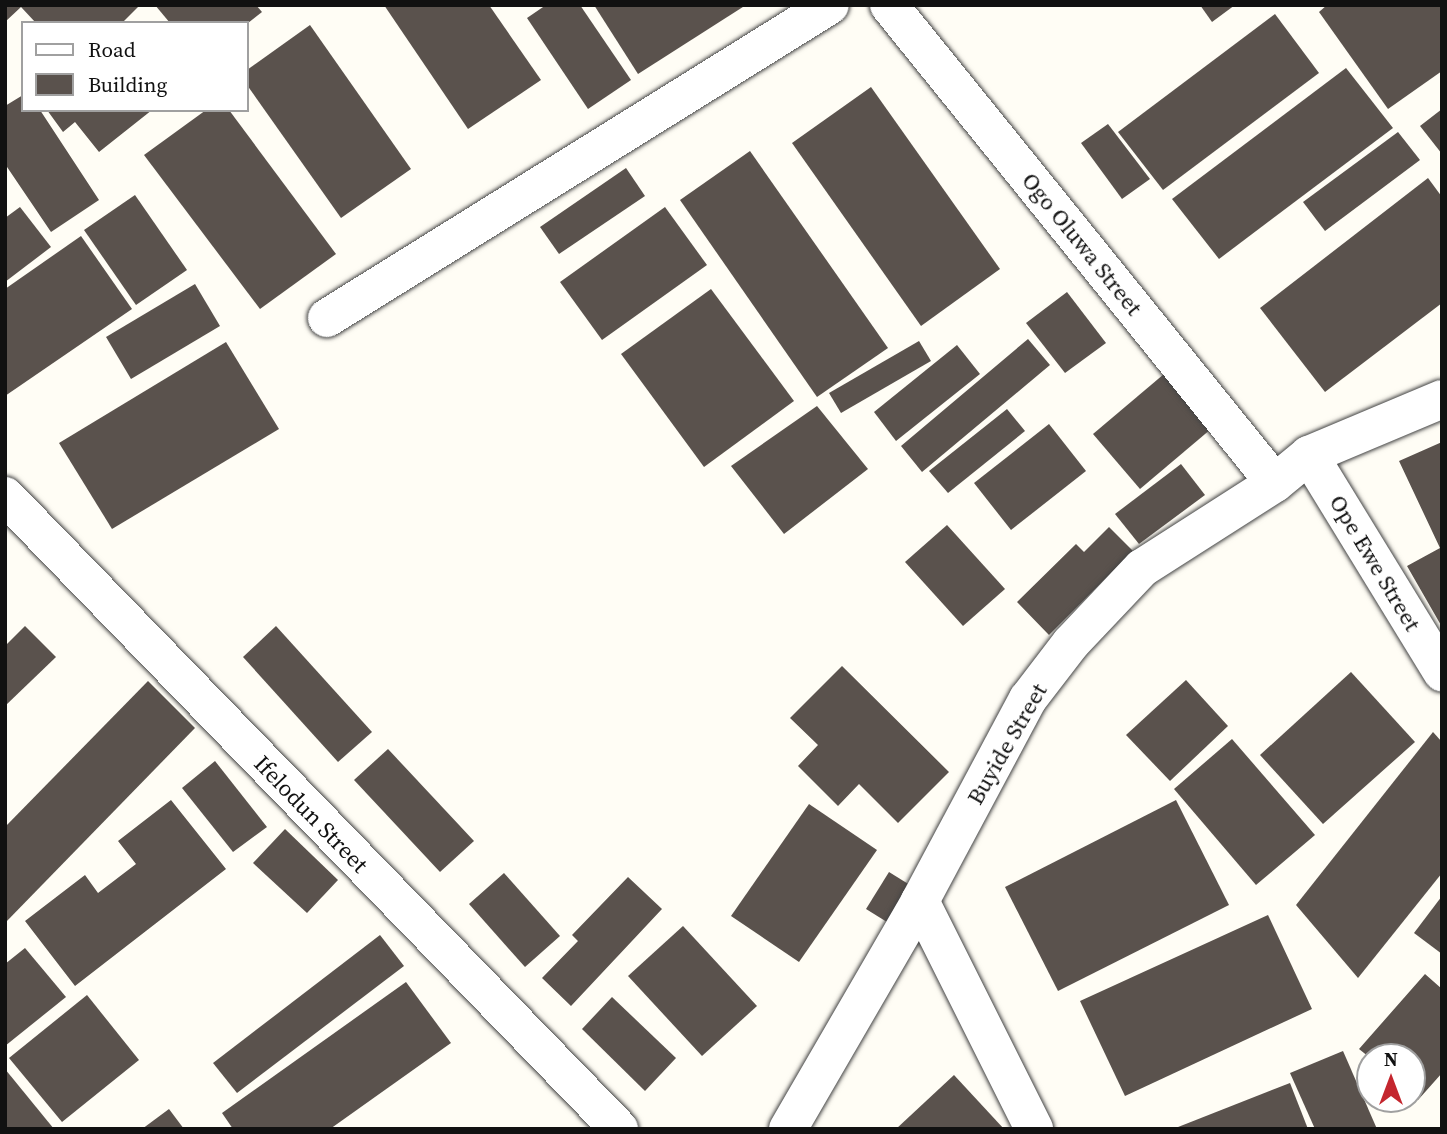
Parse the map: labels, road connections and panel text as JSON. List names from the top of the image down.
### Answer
{
  "streets": {
    "street": [
      "Ogo Oluwa Street",
      "Ope Ewe Street",
      "Buyide Street",
      "Ifelodun Street"
    ]
  },
  "crossings": [
    ["Ogo Oluwa Street", "Buyide Street"],
    ["Ope Ewe Street", "Buyide Street"]
  ],
  "legend": ["Road", "Building"],
  "north": "top"
}
